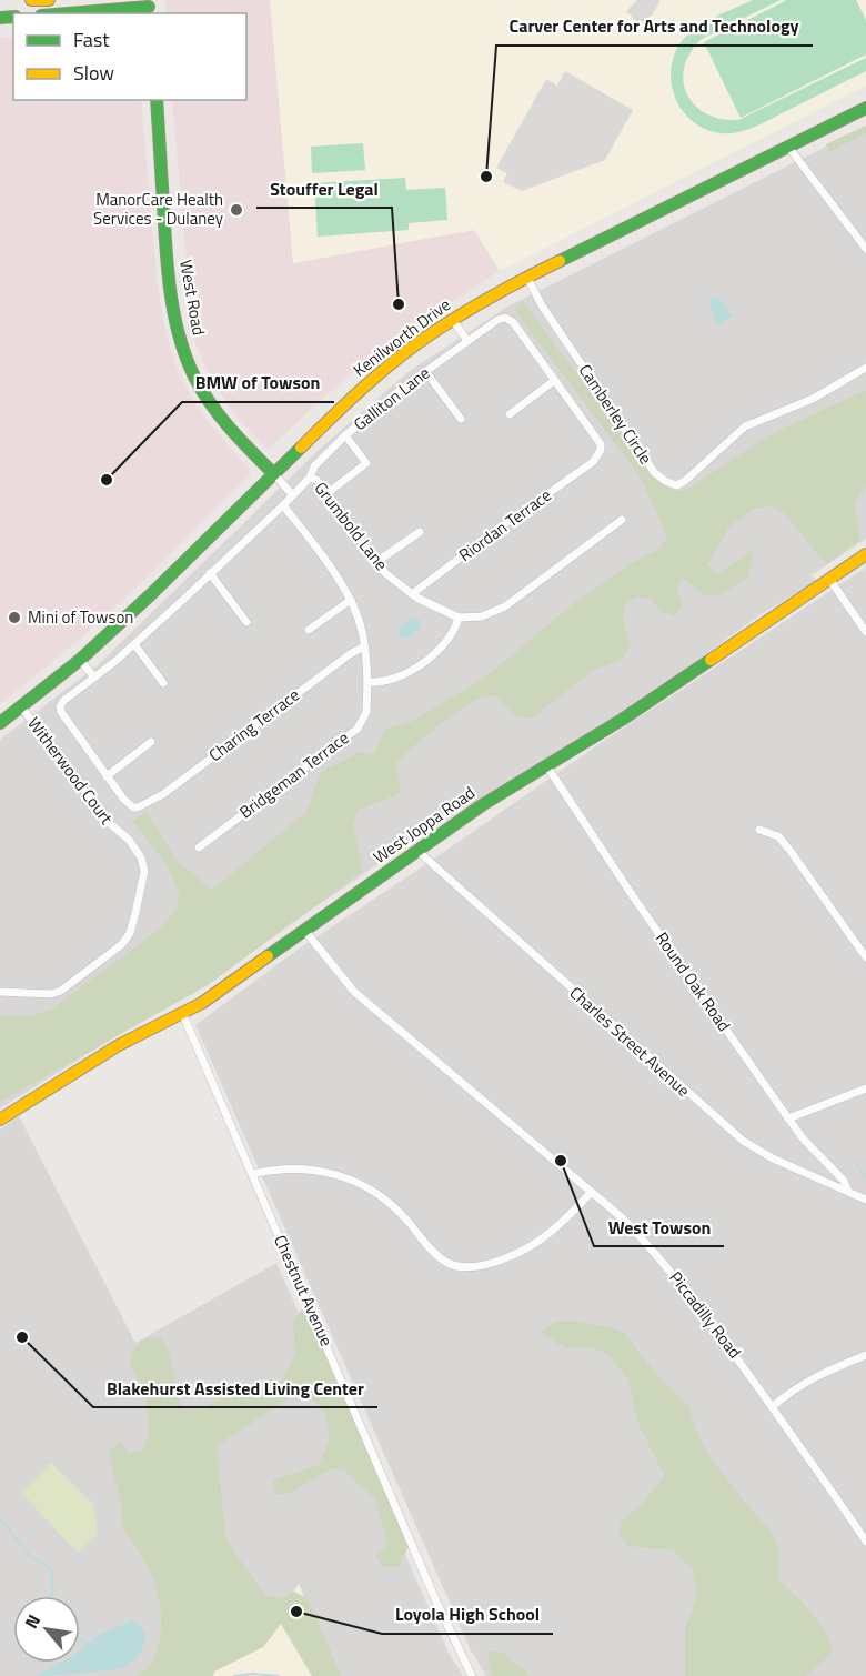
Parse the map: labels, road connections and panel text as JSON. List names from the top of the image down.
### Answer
{
  "streets": {
    "main road": ["West Road", "Kenilworth Drive", "West Joppa Road"],
    "street": [
      "Galliton Lane",
      "Camberley Circle",
      "Riordan Terrace",
      "Grumbold Lane",
      "Charing Terrace",
      "Witherwood Court",
      "Bridgeman Terrace",
      "Round Oak Road",
      "Charles Street Avenue",
      "Chestnut Avenue",
      "Piccadilly Road"
    ]
  },
  "crossings": [
    ["West Road", "Kenilworth Drive"],
    ["Kenilworth Drive", "Camberley Circle"],
    ["Kenilworth Drive", "Witherwood Court"],
    ["Galliton Lane", "Riordan Terrace"],
    ["Galliton Lane", "Grumbold Lane"],
    ["Galliton Lane", "Charing Terrace"],
    ["Galliton Lane", "Bridgeman Terrace"],
    ["Riordan Terrace", "Grumbold Lane"],
    ["Charing Terrace", "Bridgeman Terrace"],
    ["West Joppa Road", "Round Oak Road"],
    ["West Joppa Road", "Charles Street Avenue"],
    ["West Joppa Road", "Chestnut Avenue"],
    ["West Joppa Road", "Piccadilly Road"],
    ["Round Oak Road", "Charles Street Avenue"]
  ],
  "places": [
    "Carver Center for Arts and Technology",
    "ManorCare Health Services - Dulaney",
    "Stouffer Legal",
    "BMW of Towson",
    "Mini of Towson",
    "West Towson",
    "Blakehurst Assisted Living Center",
    "Loyola High School"
  ],
  "legend": ["Fast", "Slow"],
  "north": "top left"
}
